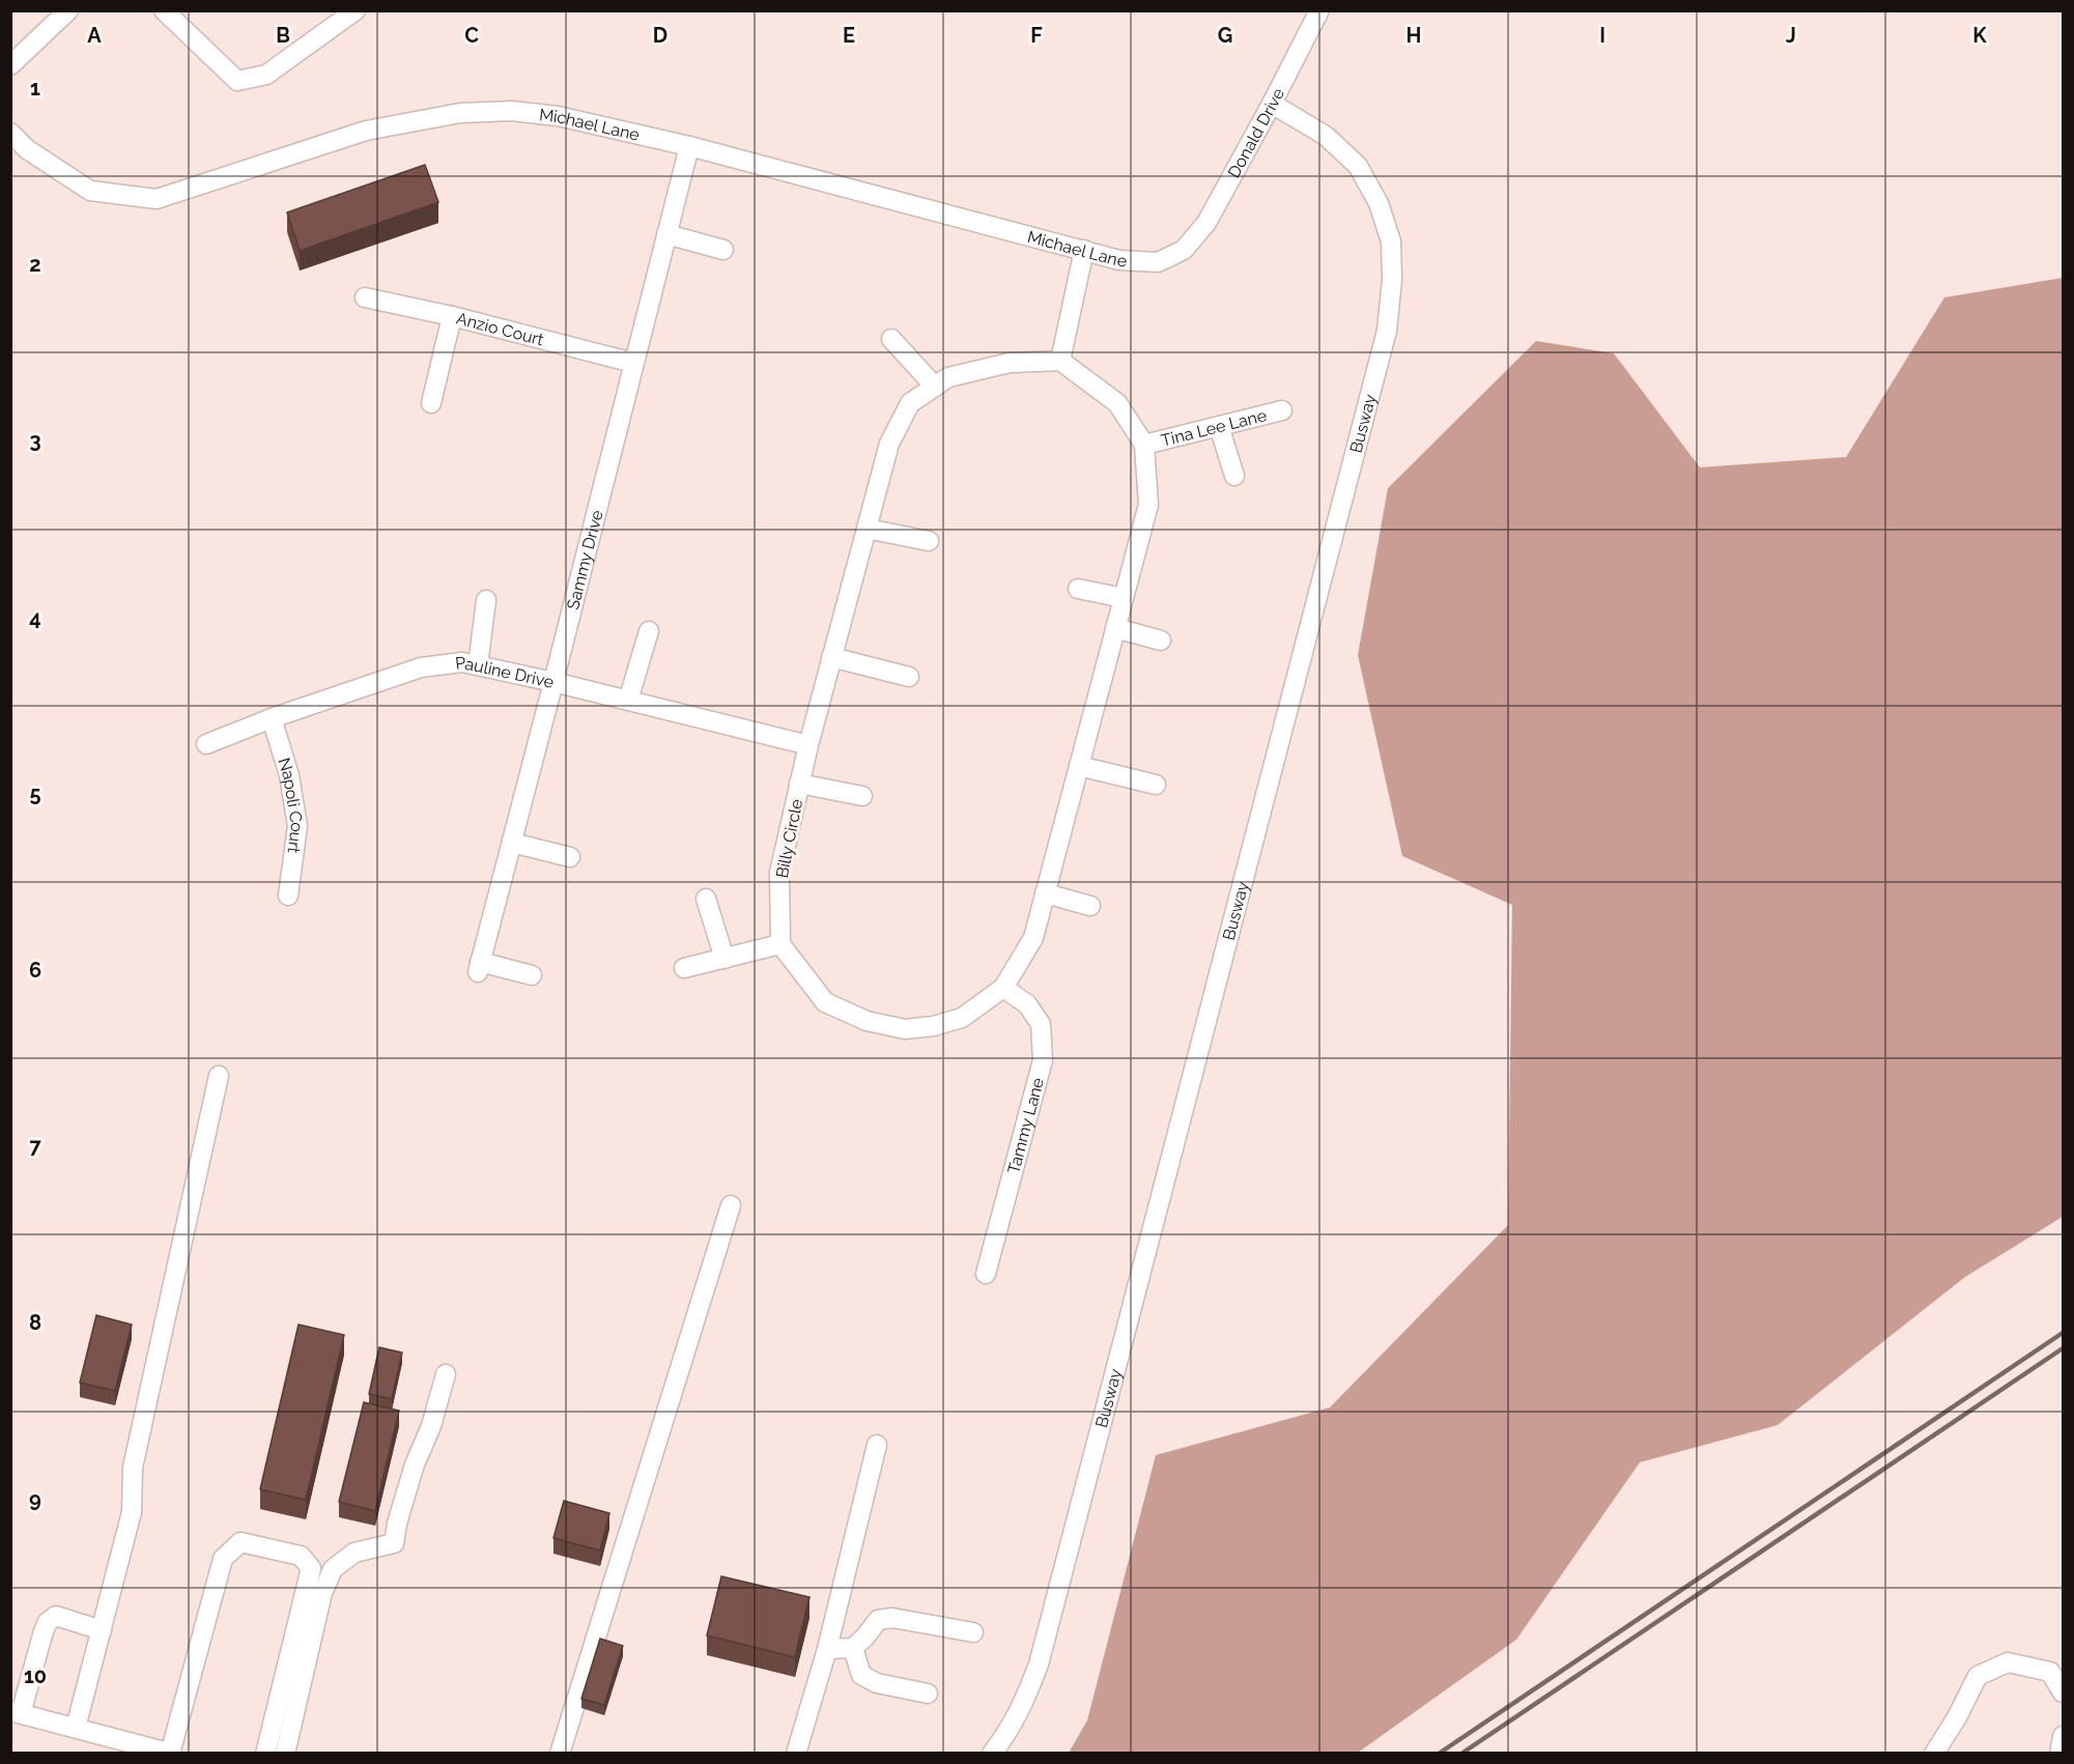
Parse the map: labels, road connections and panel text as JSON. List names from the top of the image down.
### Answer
{
  "streets": {
    "street": [
      "Michael Lane",
      "Donald Drive",
      "Anzio Court",
      "Busway",
      "Tina Lee Lane",
      "Sammy Drive",
      "Pauline Drive",
      "Napoli Court",
      "Billy Circle",
      "Tammy Lane"
    ]
  },
  "crossings": [
    ["Michael Lane", "Donald Drive"],
    ["Michael Lane", "Sammy Drive"],
    ["Donald Drive", "Busway"],
    ["Anzio Court", "Sammy Drive"],
    ["Sammy Drive", "Pauline Drive"],
    ["Pauline Drive", "Napoli Court"],
    ["Pauline Drive", "Billy Circle"]
  ],
  "grid": {
    "columns": [
      "A",
      "B",
      "C",
      "D",
      "E",
      "F",
      "G",
      "H",
      "I",
      "J",
      "K"
    ],
    "rows": [
      "1",
      "2",
      "3",
      "4",
      "5",
      "6",
      "7",
      "8",
      "9",
      "10"
    ]
  }
}
